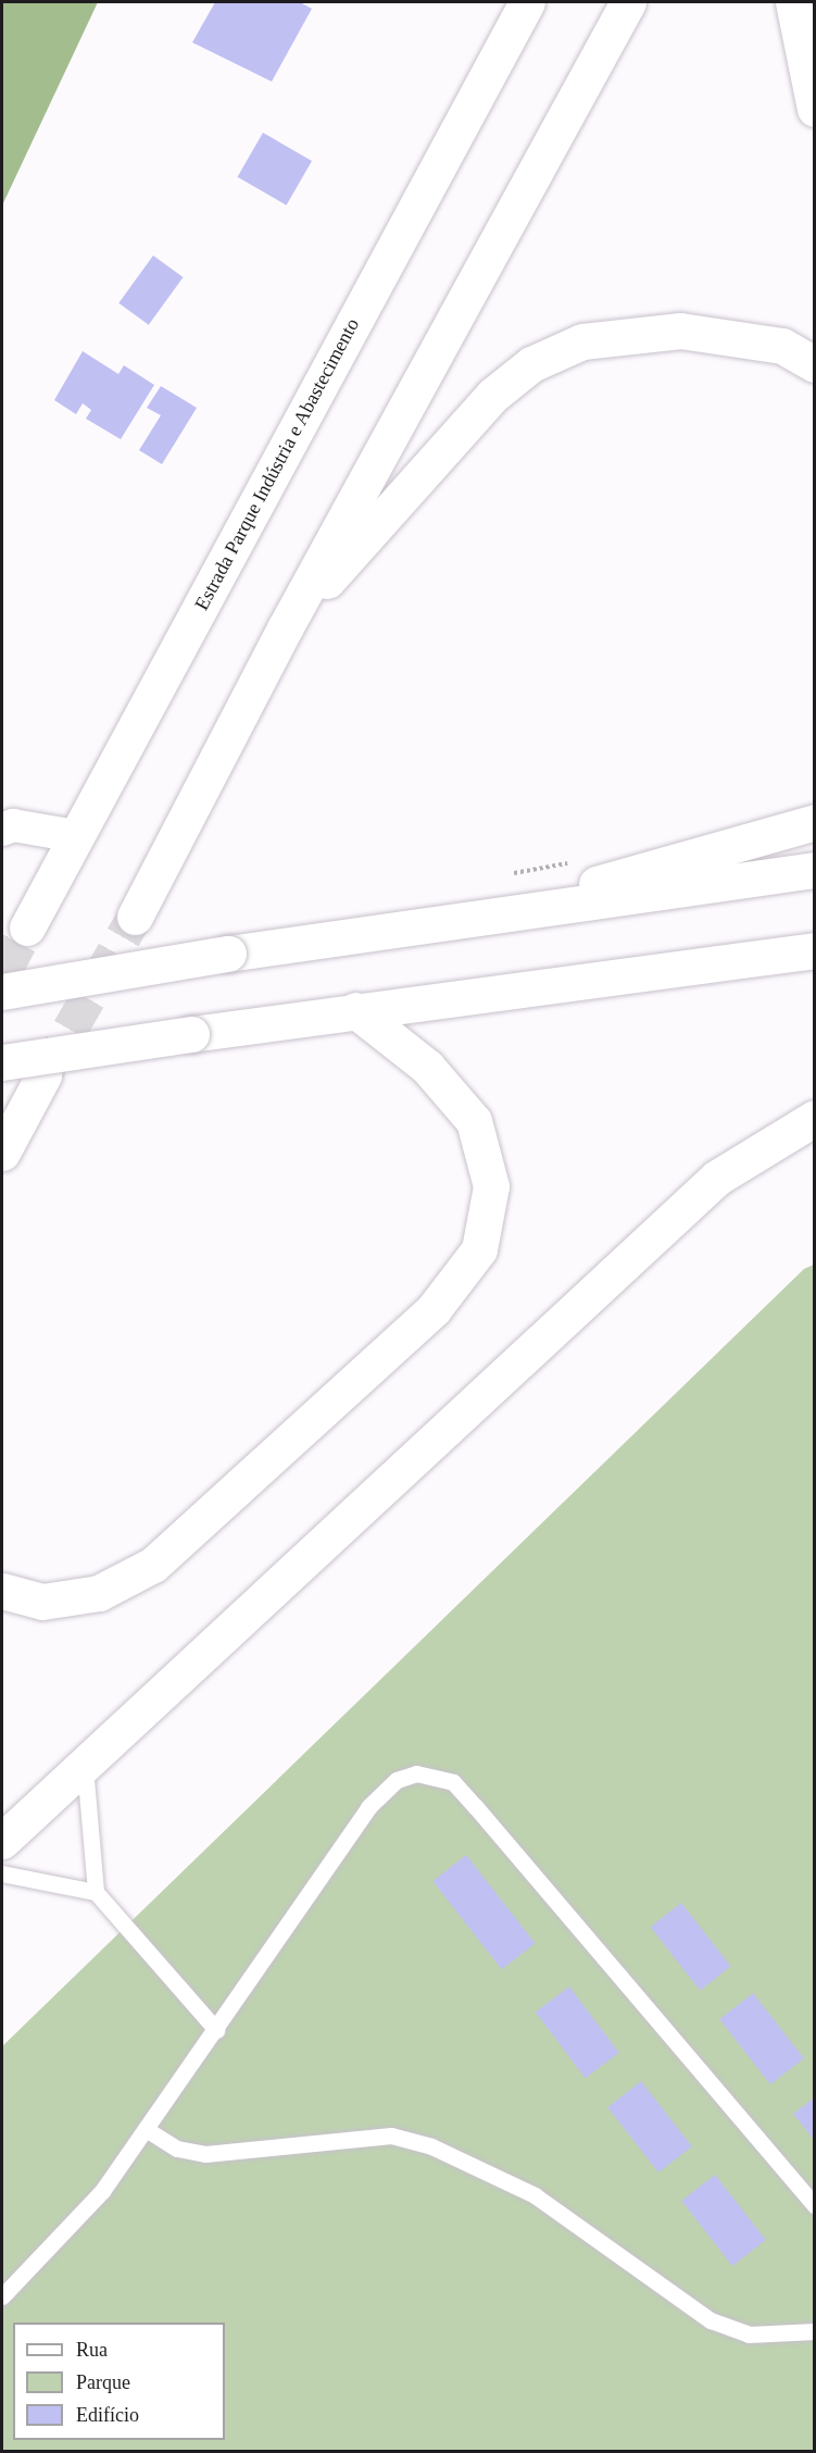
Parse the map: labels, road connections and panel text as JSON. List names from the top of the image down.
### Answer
{
  "streets": {
    "main road": ["Estrada Parque Indústria e Abastecimento"]
  },
  "legend": ["Rua", "Parque", "Edifício"]
}
